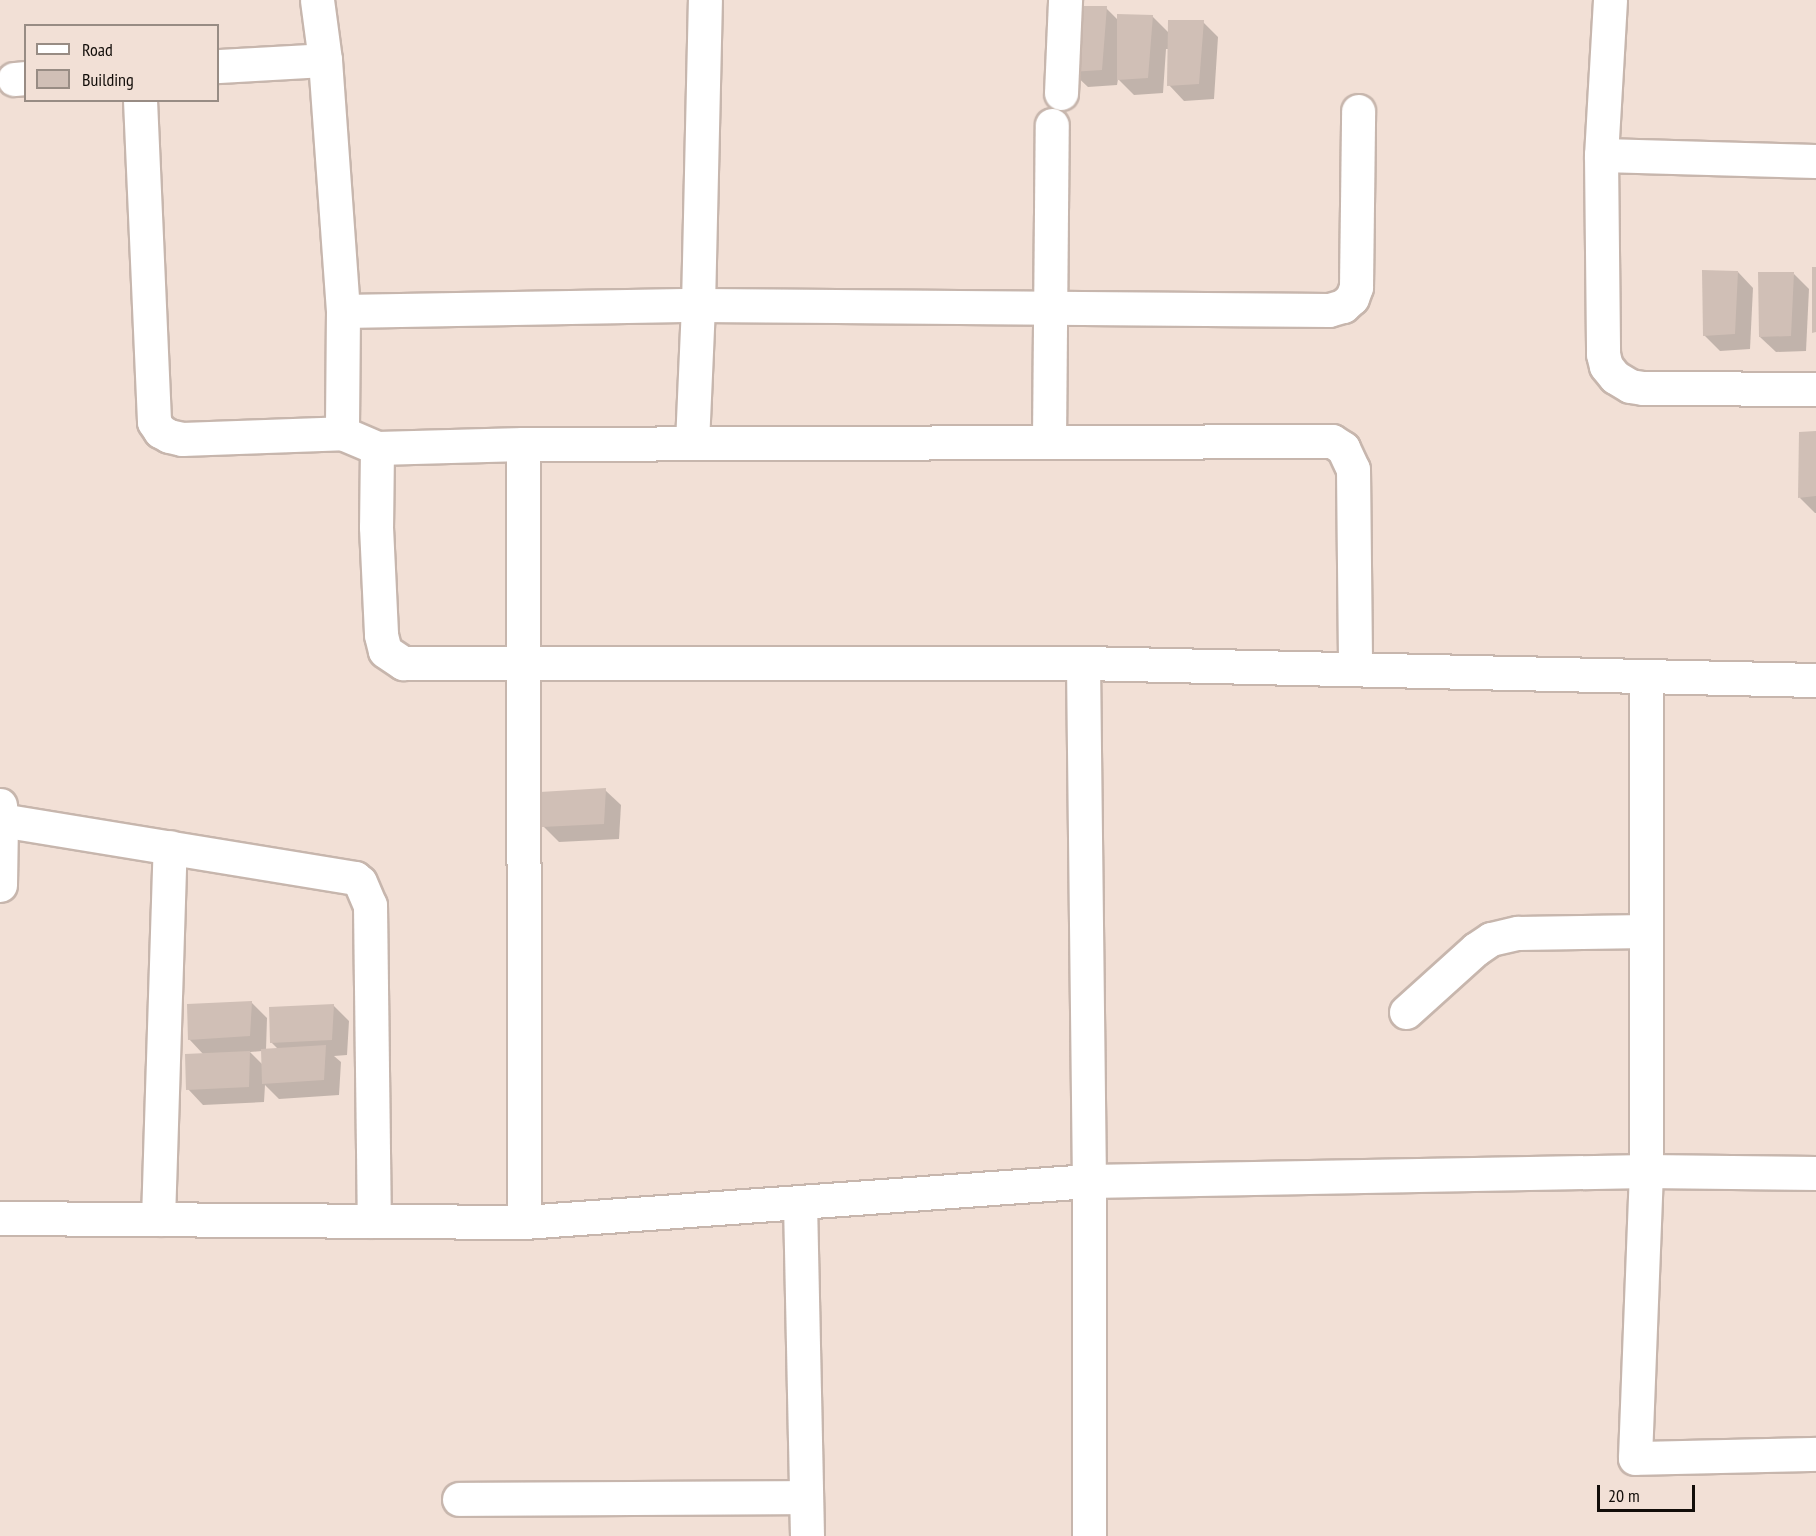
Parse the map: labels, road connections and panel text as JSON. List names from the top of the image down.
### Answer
{
  "legend": ["Road", "Building"],
  "scale_bar": "20 m"
}
